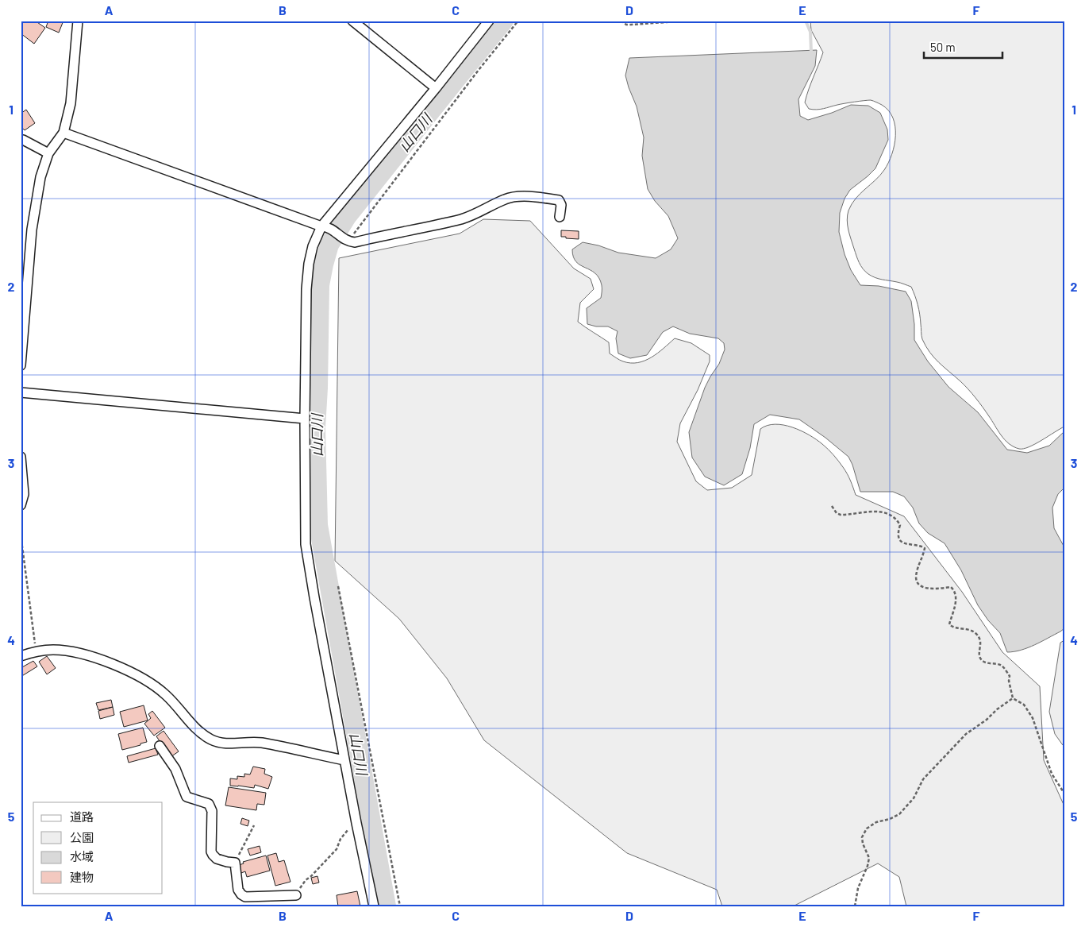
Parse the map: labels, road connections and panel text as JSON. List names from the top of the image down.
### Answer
{
  "water": ["山口川"],
  "legend": [
    "道路",
    "公園",
    "水域",
    "建物"
  ],
  "scale_bar": "50 m",
  "grid": {
    "columns": [
      "A",
      "B",
      "C",
      "D",
      "E",
      "F"
    ],
    "rows": [
      "1",
      "2",
      "3",
      "4",
      "5"
    ]
  }
}
